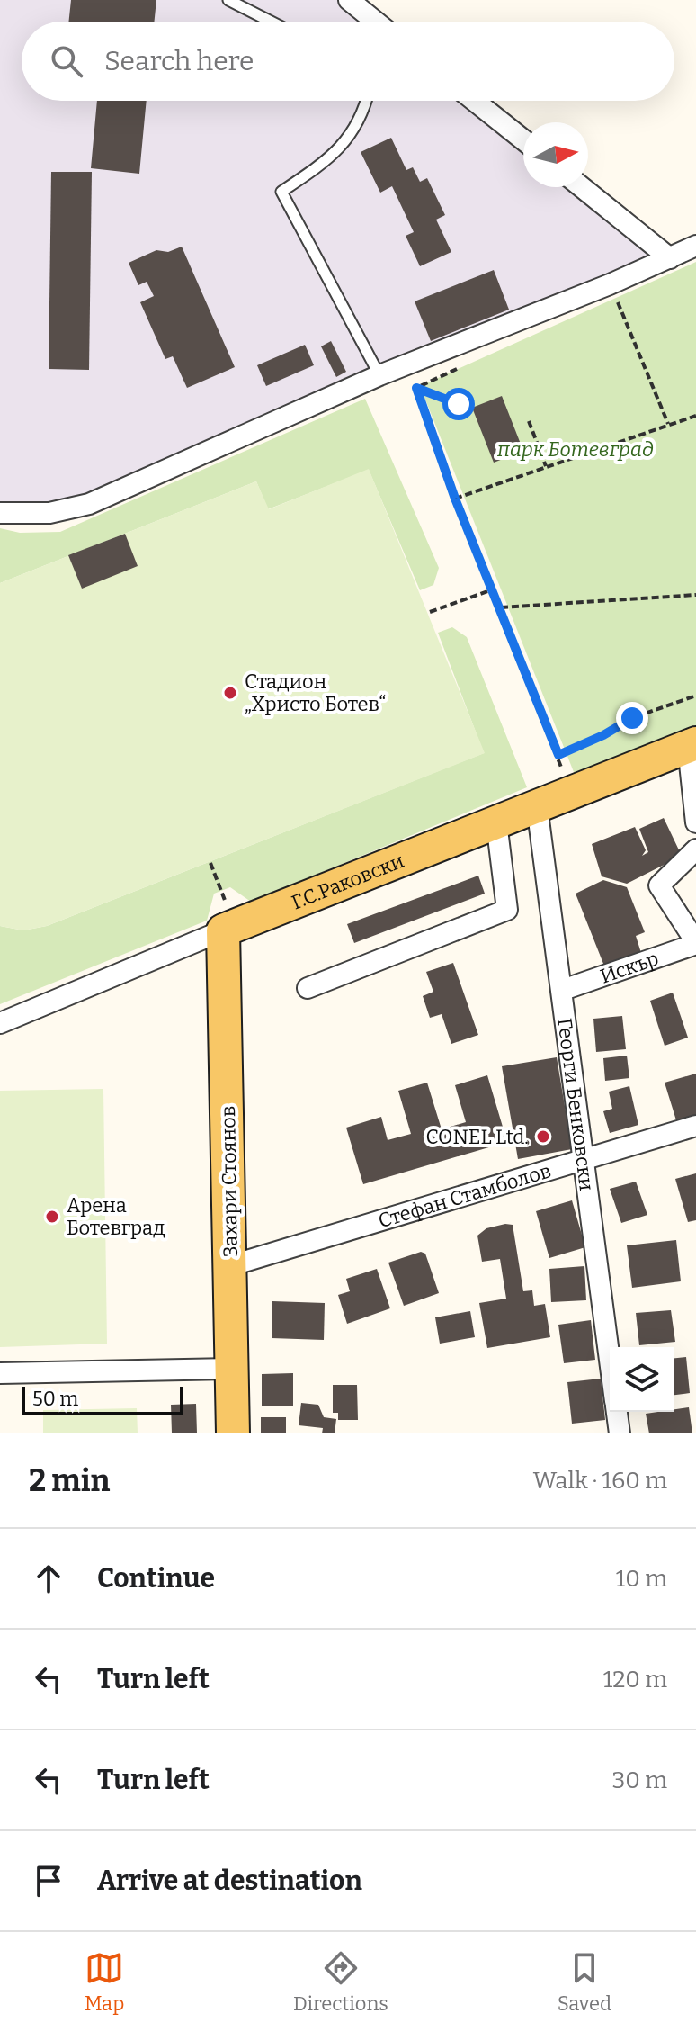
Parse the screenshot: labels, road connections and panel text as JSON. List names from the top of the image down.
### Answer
{
  "streets": {
    "main road": ["Г.С.Раковски", "Захари Стоянов"],
    "street": ["Искър", "Георги Бенковски", "Стефан Стамболов"]
  },
  "crossings": [
    ["Г.С.Раковски", "Георги Бенковски"],
    ["Г.С.Раковски", "Захари Стоянов"],
    ["Искър", "Георги Бенковски"],
    ["Георги Бенковски", "Стефан Стамболов"],
    ["Захари Стоянов", "Стефан Стамболов"]
  ],
  "parks": ["парк Ботевград"],
  "places": ["Стадион „Христо Ботев“", "CONEL Ltd.", "Арена Ботевград"],
  "scale_bar": "50 m",
  "north": "right",
  "page": {
    "search": "Search here",
    "scale": "50 m",
    "heading": ["2 min", "Walk · 160 m"],
    "list": [
      ["Continue", "10 m"],
      ["Turn left", "120 m"],
      ["Turn left", "30 m"],
      "Arrive at destination"
    ],
    "nav": ["Map", "Directions", "Saved"]
  }
}
